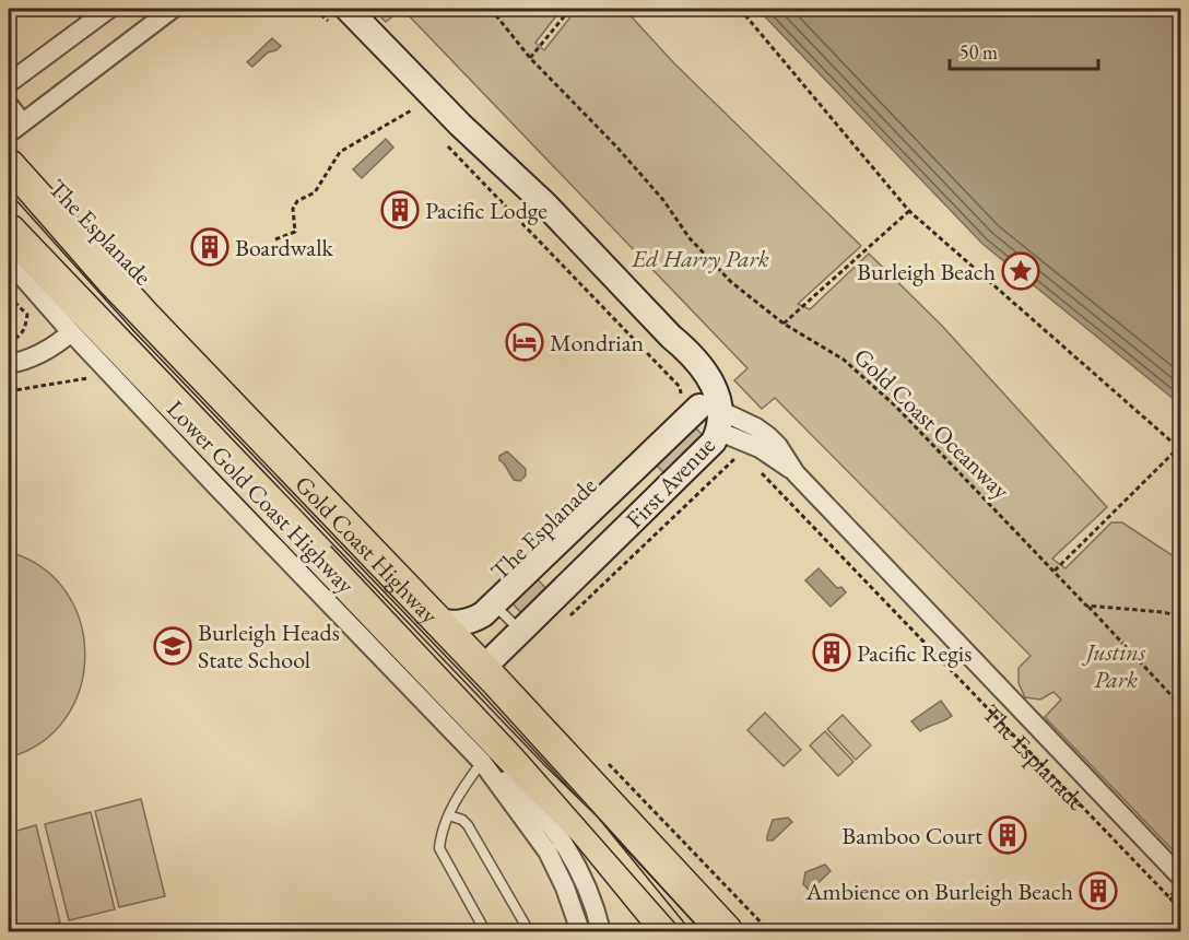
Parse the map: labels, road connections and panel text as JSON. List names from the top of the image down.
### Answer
{
  "streets": {
    "highway": ["Gold Coast Highway"],
    "street": ["The Esplanade", "First Avenue", "Lower Gold Coast Highway"],
    "path": ["Gold Coast Oceanway"]
  },
  "crossings": [
    ["The Esplanade", "First Avenue"],
    ["First Avenue", "Gold Coast Highway"]
  ],
  "parks": ["Ed Harry Park", "Justins Park"],
  "places": {
    "building": [
      "Pacific Lodge",
      "Boardwalk",
      "Pacific Regis",
      "Bamboo Court",
      "Ambience on Burleigh Beach"
    ],
    "place": ["Burleigh Beach"],
    "hotel": ["Mondrian"],
    "school or university": ["Burleigh Heads State School"]
  },
  "scale_bar": "50 m"
}
